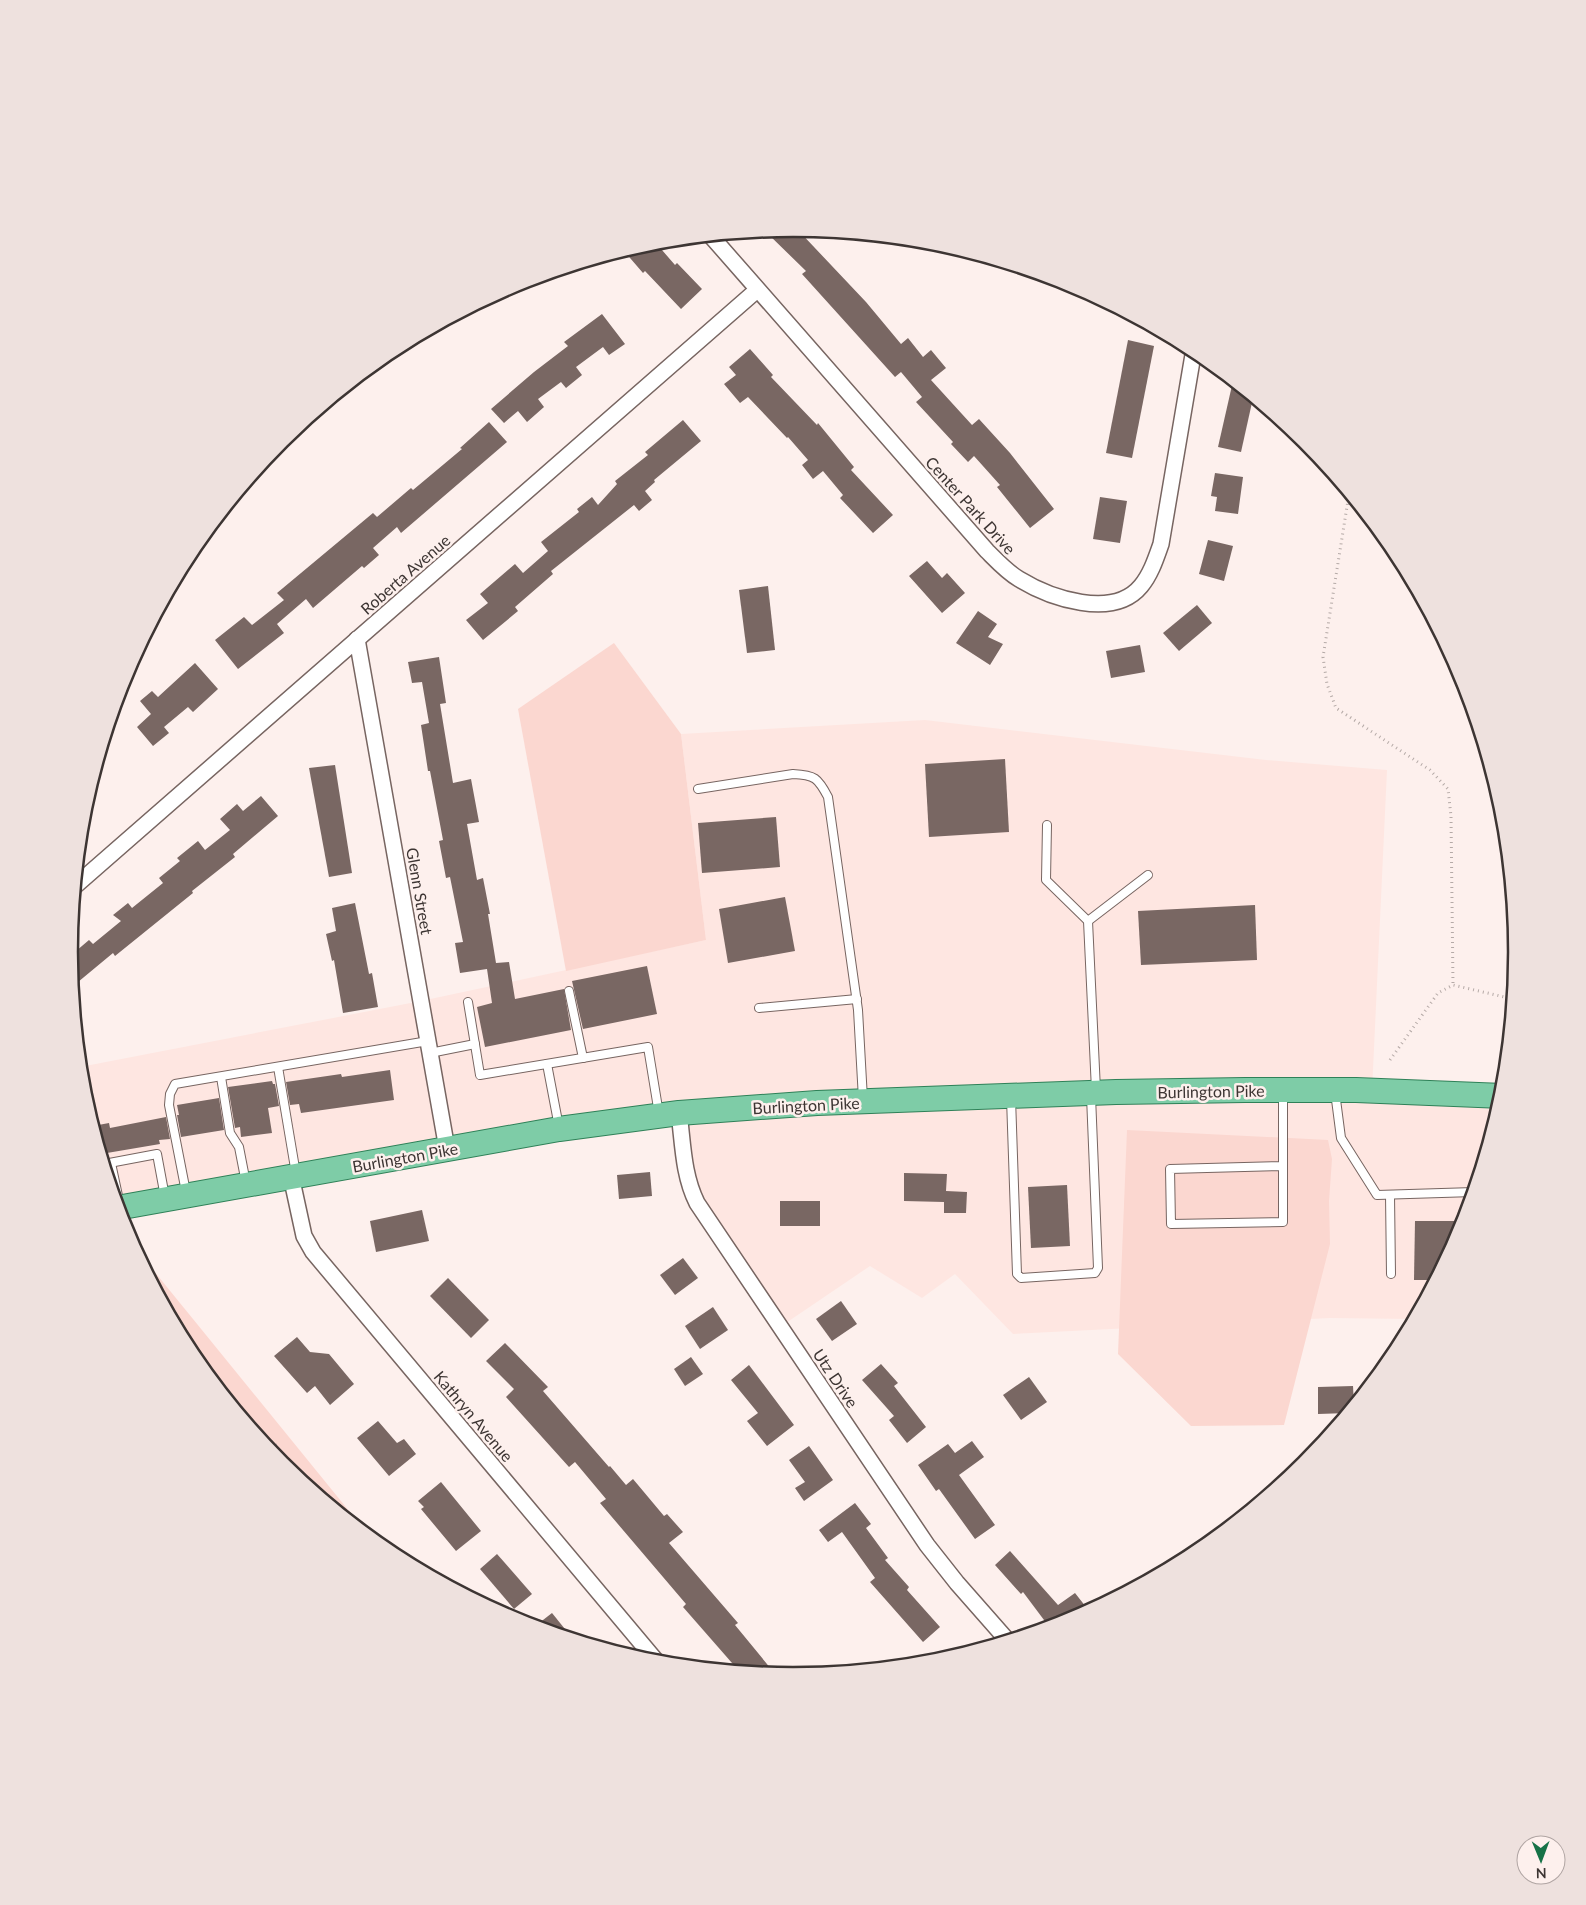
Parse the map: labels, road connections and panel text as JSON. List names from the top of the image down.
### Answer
{
  "streets": {
    "main road": ["Burlington Pike"],
    "street": [
      "Center Park Drive",
      "Roberta Avenue",
      "Glenn Street",
      "Utz Drive",
      "Kathryn Avenue"
    ]
  },
  "crossings": [
    ["Center Park Drive", "Roberta Avenue"],
    ["Roberta Avenue", "Glenn Street"],
    ["Glenn Street", "Burlington Pike"],
    ["Burlington Pike", "Utz Drive"],
    ["Burlington Pike", "Kathryn Avenue"]
  ],
  "north": "bottom"
}
